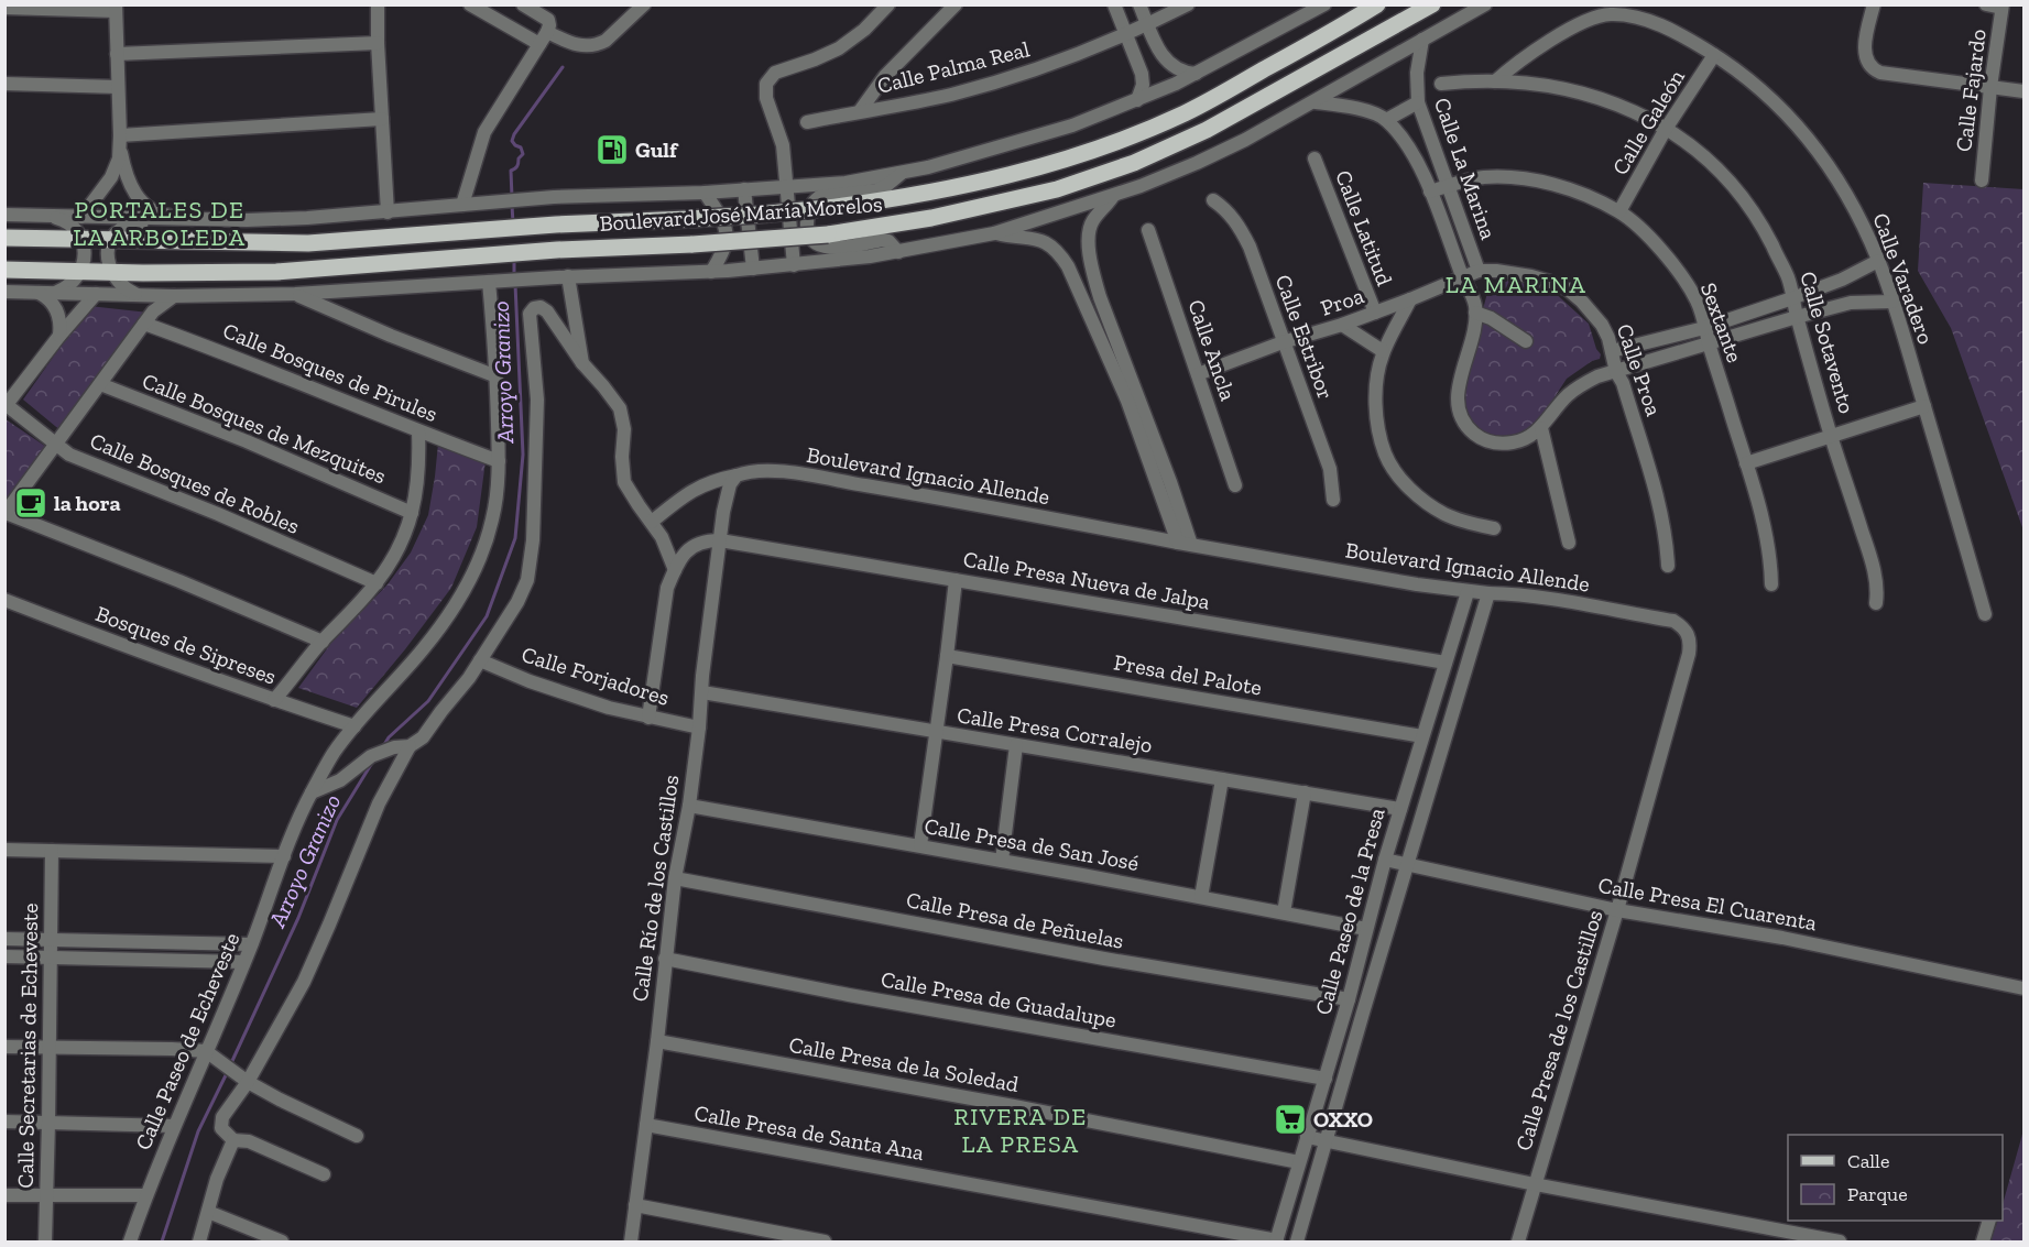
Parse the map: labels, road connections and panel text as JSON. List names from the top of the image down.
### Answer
{
  "streets": {
    "main road": ["Boulevard José María Morelos"],
    "street": [
      "Calle Palma Real",
      "Calle Fajardo",
      "Calle Galeón",
      "Calle La Marina",
      "Calle Latitud",
      "Calle Varadero",
      "Proa",
      "Sextante",
      "Calle Estribor",
      "Calle Sotavento",
      "Calle Ancla",
      "Calle Proa",
      "Calle Bosques de Pirules",
      "Calle Bosques de Mezquites",
      "Boulevard Ignacio Allende",
      "Calle Bosques de Robles",
      "Calle Presa Nueva de Jalpa",
      "Bosques de Sipreses",
      "Presa del Palote",
      "Calle Forjadores",
      "Calle Presa Corralejo",
      "Calle Presa de San José",
      "Calle Río de los Castillos",
      "Calle Presa El Cuarenta",
      "Calle Paseo de la Presa",
      "Calle Presa de Peñuelas",
      "Calle Presa de Guadalupe",
      "Calle Presa de los Castillos",
      "Calle Paseo de Echeveste",
      "Calle Secretarias de Echeveste",
      "Calle Presa de la Soledad",
      "Calle Presa de Santa Ana"
    ]
  },
  "crossings": [
    ["Calle Galeón", "Calle Varadero"],
    ["Calle Galeón", "Sextante"],
    ["Calle Galeón", "Calle Sotavento"],
    ["Calle La Marina", "Calle Varadero"],
    ["Calle La Marina", "Proa"],
    ["Calle La Marina", "Sextante"],
    ["Calle La Marina", "Calle Sotavento"],
    ["Calle La Marina", "Calle Proa"],
    ["Calle Latitud", "Proa"],
    ["Calle Varadero", "Calle Sotavento"],
    ["Proa", "Calle Estribor"],
    ["Proa", "Calle Ancla"],
    ["Proa", "Boulevard Ignacio Allende"],
    ["Calle Bosques de Pirules", "Calle Paseo de Echeveste"],
    ["Boulevard Ignacio Allende", "Calle Paseo de la Presa"],
    ["Boulevard Ignacio Allende", "Calle Presa de los Castillos"],
    ["Calle Presa Nueva de Jalpa", "Calle Río de los Castillos"],
    ["Calle Presa Nueva de Jalpa", "Calle Paseo de la Presa"],
    ["Bosques de Sipreses", "Calle Paseo de Echeveste"],
    ["Presa del Palote", "Calle Paseo de la Presa"],
    ["Calle Forjadores", "Calle Río de los Castillos"],
    ["Calle Presa Corralejo", "Calle Río de los Castillos"],
    ["Calle Presa Corralejo", "Calle Paseo de la Presa"],
    ["Calle Presa de San José", "Calle Río de los Castillos"],
    ["Calle Presa de San José", "Calle Paseo de la Presa"],
    ["Calle Río de los Castillos", "Calle Presa de Peñuelas"],
    ["Calle Río de los Castillos", "Calle Presa de Guadalupe"],
    ["Calle Río de los Castillos", "Calle Presa de la Soledad"],
    ["Calle Río de los Castillos", "Calle Presa de Santa Ana"],
    ["Calle Presa El Cuarenta", "Calle Paseo de la Presa"],
    ["Calle Presa El Cuarenta", "Calle Presa de los Castillos"],
    ["Calle Paseo de la Presa", "Calle Presa de Peñuelas"],
    ["Calle Paseo de la Presa", "Calle Presa de Guadalupe"],
    ["Calle Paseo de la Presa", "Calle Presa de la Soledad"],
    ["Calle Paseo de la Presa", "Calle Presa de Santa Ana"]
  ],
  "districts": ["PORTALES DE LA ARBOLEDA", "LA MARINA", "RIVERA DE LA PRESA"],
  "water": ["Arroyo Granizo"],
  "places": {
    "fuel station": ["Gulf"],
    "cafe": ["la hora"],
    "supermarket": ["OXXO"]
  },
  "legend": ["Calle", "Parque"]
}
